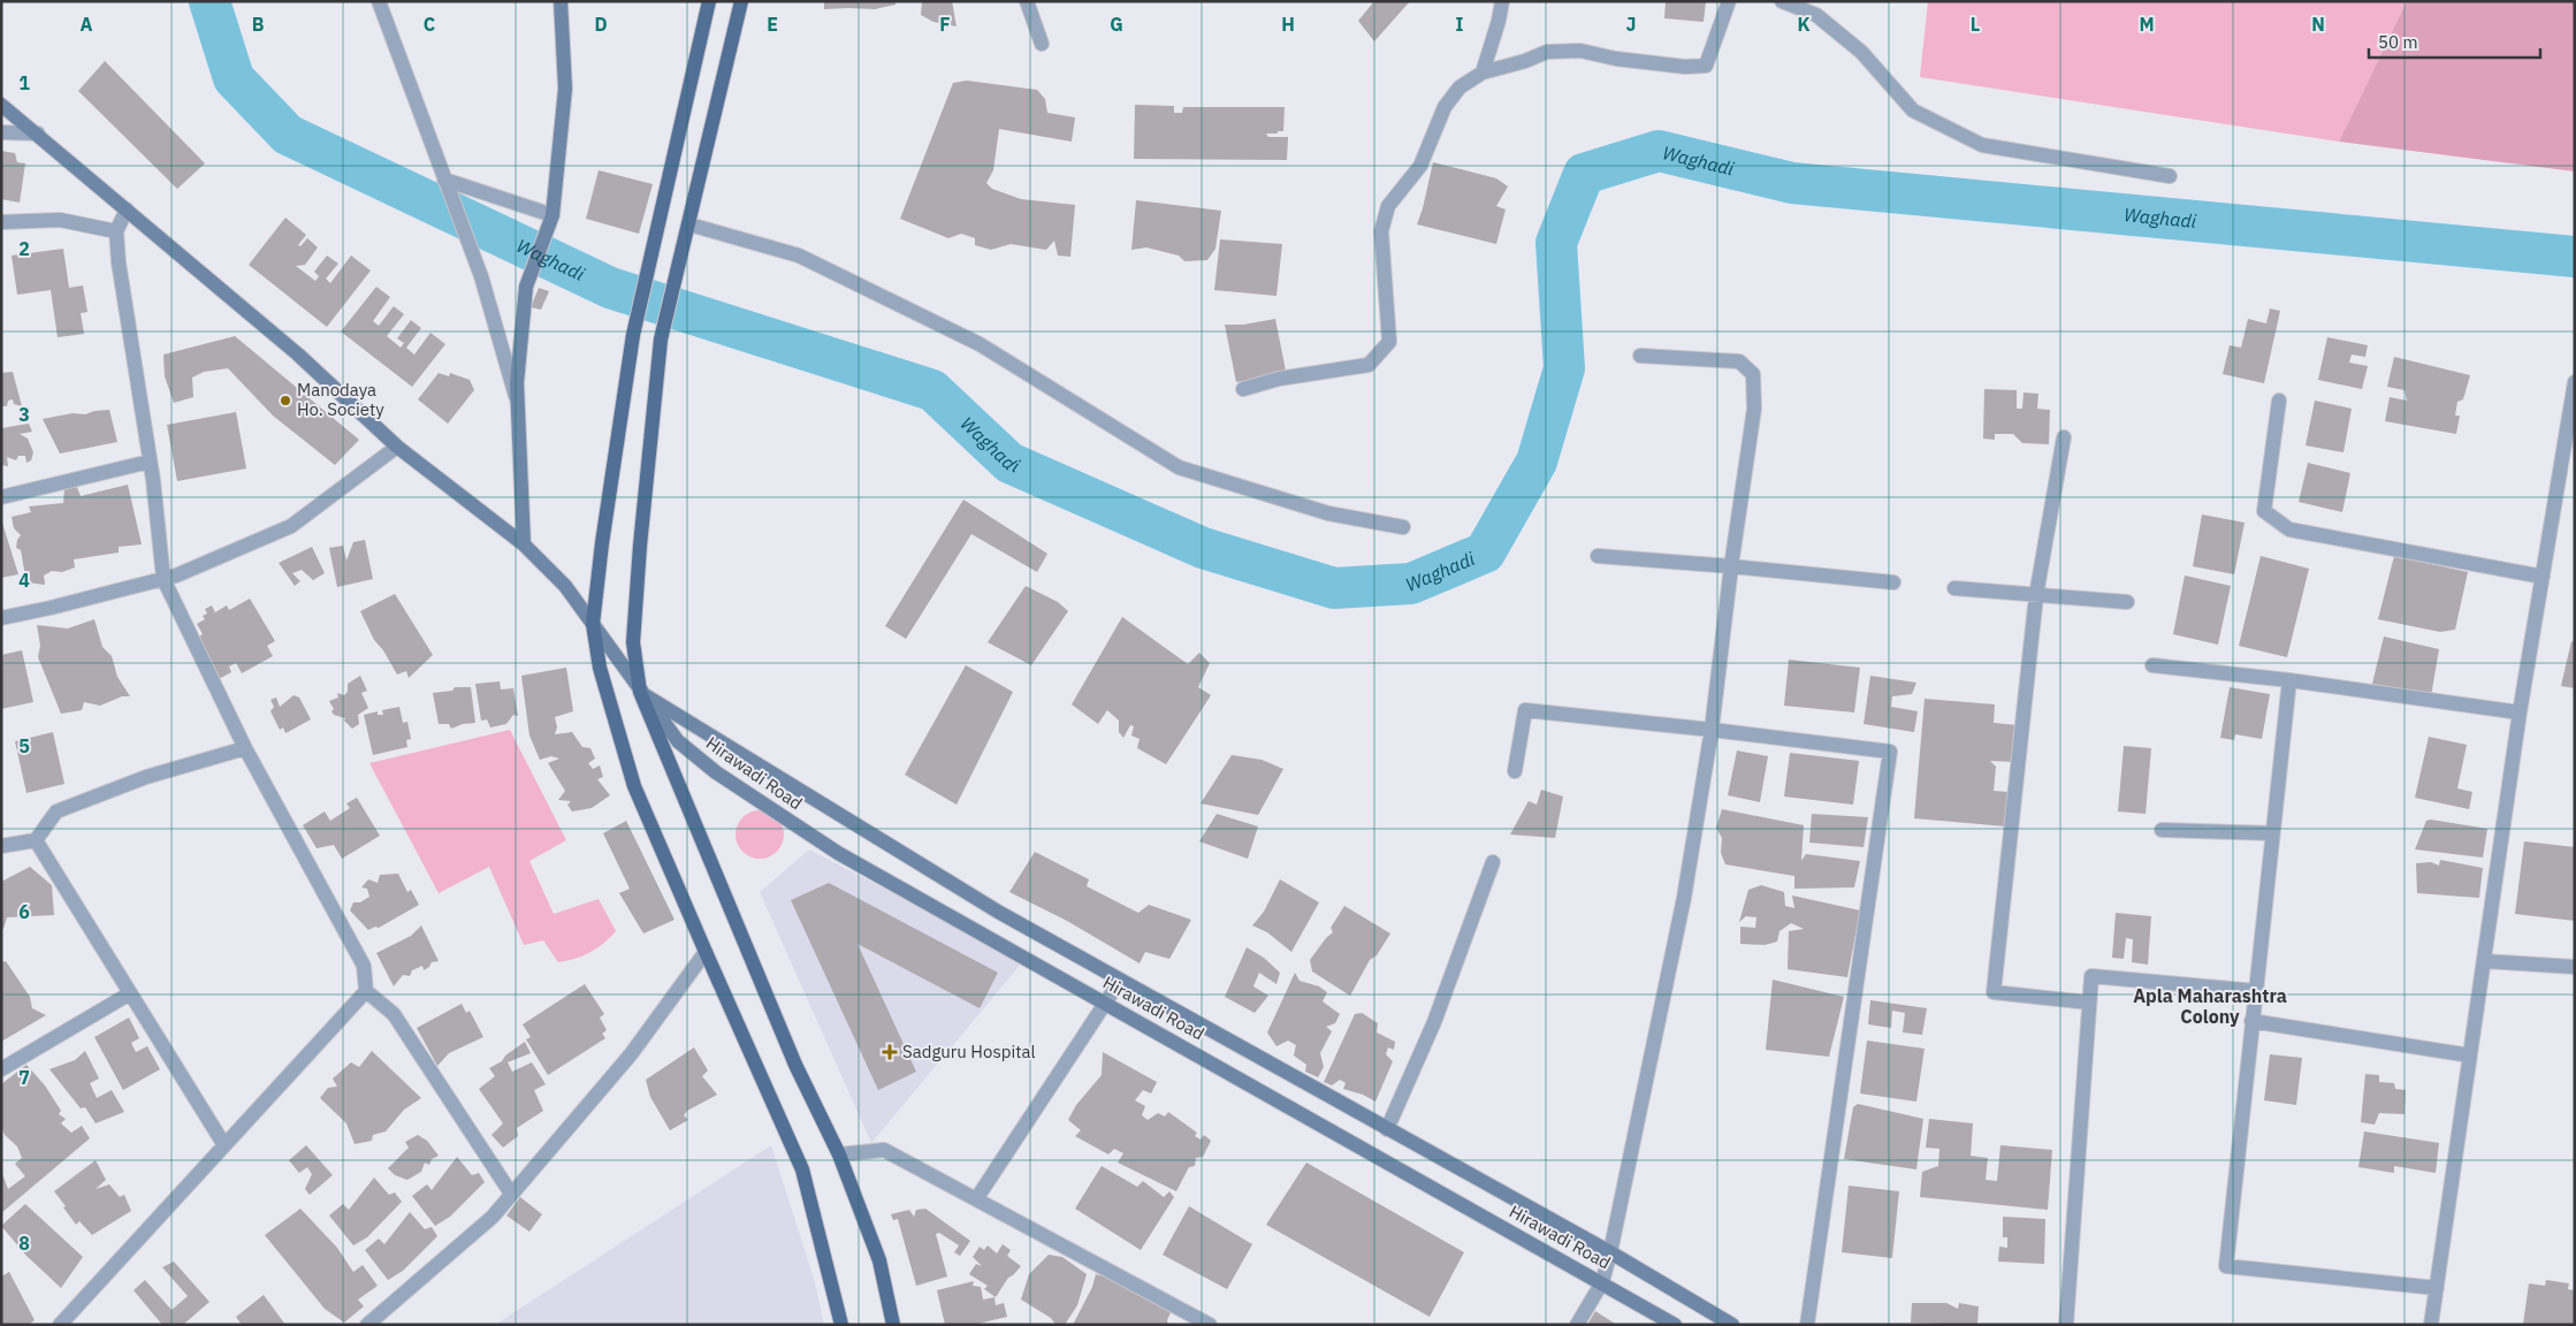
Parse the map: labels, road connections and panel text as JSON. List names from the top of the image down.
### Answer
{
  "streets": {
    "street": ["Hirawadi Road"]
  },
  "districts": ["Apla Maharashtra Colony"],
  "water": ["Waghadi"],
  "places": {
    "other": ["Manodaya Ho. Society"],
    "health": ["Sadguru Hospital"]
  },
  "scale_bar": "50 m",
  "grid": {
    "columns": [
      "A",
      "B",
      "C",
      "D",
      "E",
      "F",
      "G",
      "H",
      "I",
      "J",
      "K",
      "L",
      "M",
      "N"
    ],
    "rows": [
      "1",
      "2",
      "3",
      "4",
      "5",
      "6",
      "7",
      "8"
    ]
  }
}
